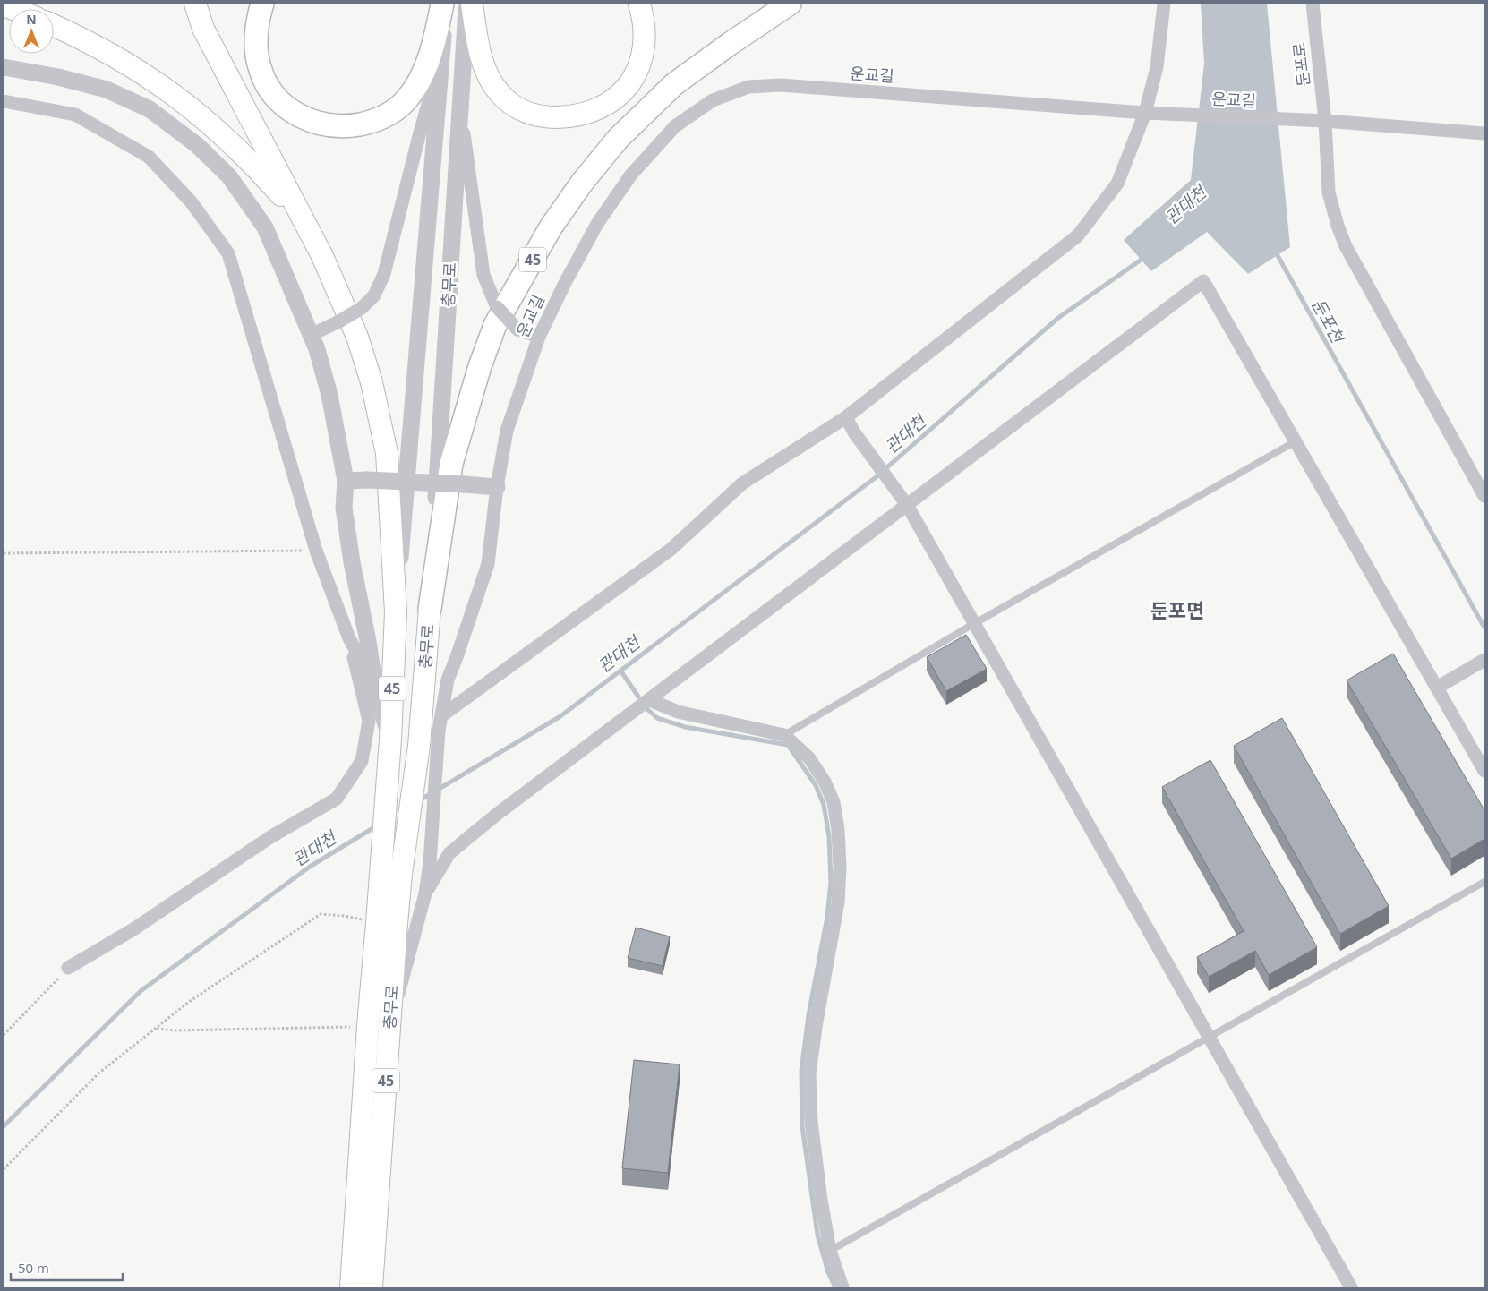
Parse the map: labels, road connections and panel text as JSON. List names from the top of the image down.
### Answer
{
  "streets": {
    "highway": ["45"],
    "main road": ["충무로"],
    "street": ["둔포로", "운교길"]
  },
  "crossings": [
    ["둔포로", "운교길"],
    ["45", "충무로"]
  ],
  "districts": ["둔포면"],
  "water": ["관대천", "둔포천"],
  "scale_bar": "50 m",
  "north": "top"
}
